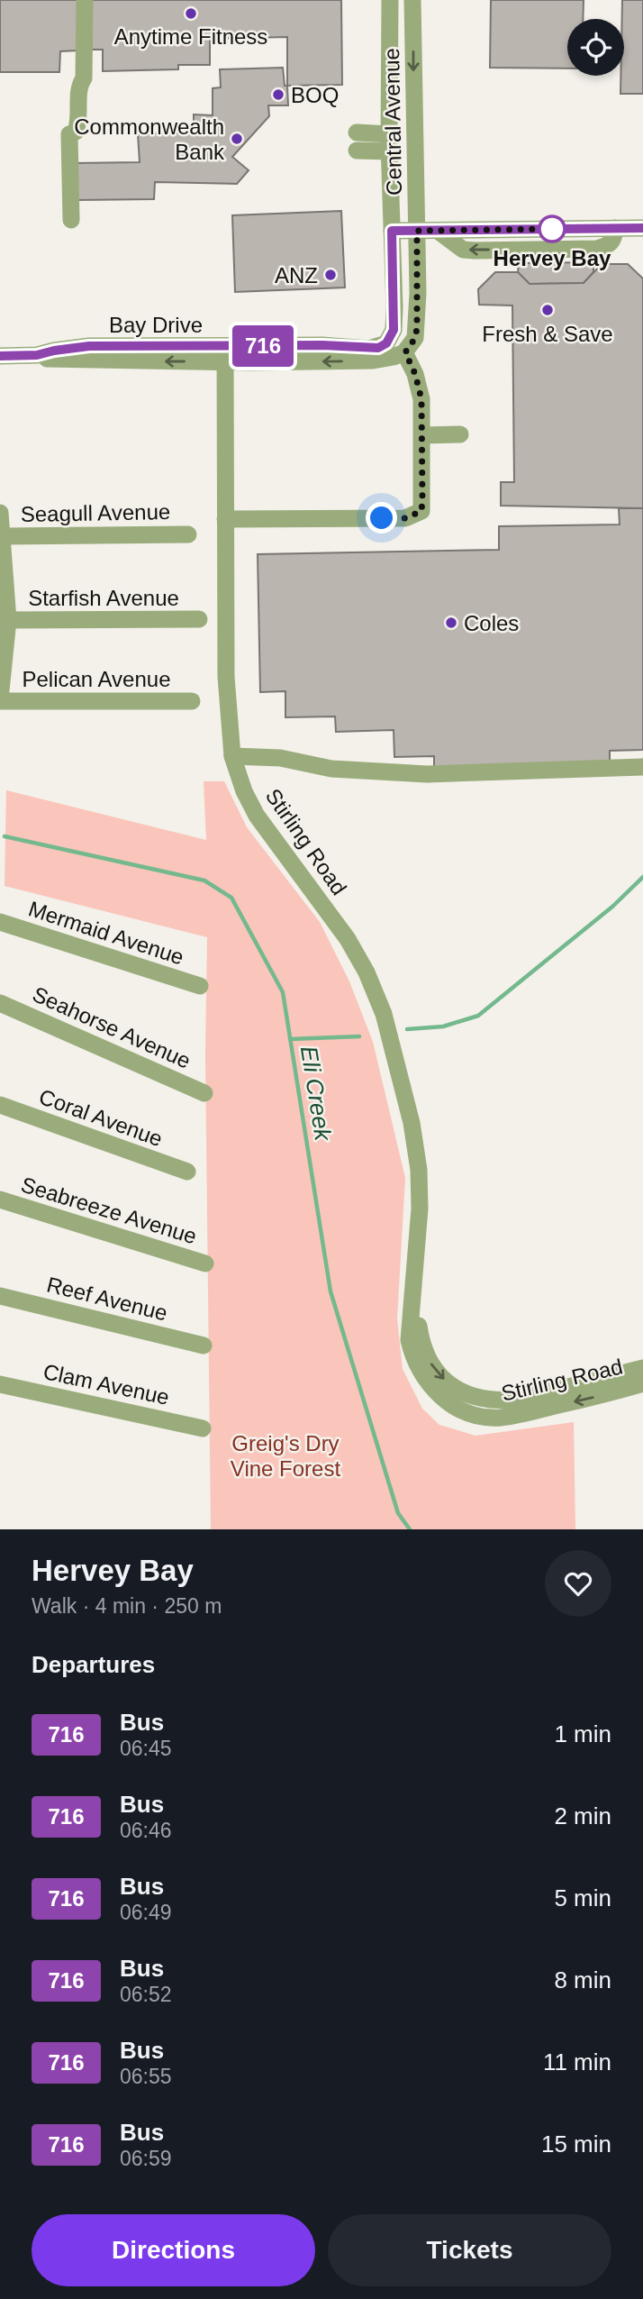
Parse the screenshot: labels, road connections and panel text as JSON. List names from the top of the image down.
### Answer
{
  "streets": {
    "street": [
      "Central Avenue",
      "Bay Drive",
      "Seagull Avenue",
      "Starfish Avenue",
      "Pelican Avenue",
      "Stirling Road",
      "Mermaid Avenue",
      "Seahorse Avenue",
      "Coral Avenue",
      "Seabreeze Avenue",
      "Reef Avenue",
      "Clam Avenue"
    ]
  },
  "crossings": [
    ["Central Avenue", "Bay Drive"],
    ["Bay Drive", "Stirling Road"]
  ],
  "water": ["Eli Creek"],
  "parks": ["Greig's Dry Vine Forest"],
  "places": [
    "Anytime Fitness",
    "BOQ",
    "Commonwealth Bank",
    "Hervey Bay",
    "ANZ",
    "Fresh & Save",
    "Coles"
  ],
  "lines": ["bus line 716"],
  "page": {
    "on_map": "716",
    "heading": [
      ["Hervey Bay", "Walk · 4 min · 250 m"],
      "Departures"
    ],
    "list": [
      {
        "mark": "716",
        "name": "Bus",
        "note": "06:45",
        "value": "1 min"
      },
      {
        "mark": "716",
        "name": "Bus",
        "note": "06:46",
        "value": "2 min"
      },
      {
        "mark": "716",
        "name": "Bus",
        "note": "06:49",
        "value": "5 min"
      },
      {
        "mark": "716",
        "name": "Bus",
        "note": "06:52",
        "value": "8 min"
      },
      {
        "mark": "716",
        "name": "Bus",
        "note": "06:55",
        "value": "11 min"
      },
      {
        "mark": "716",
        "name": "Bus",
        "note": "06:59",
        "value": "15 min"
      }
    ],
    "buttons": ["Directions", "Tickets"]
  }
}
